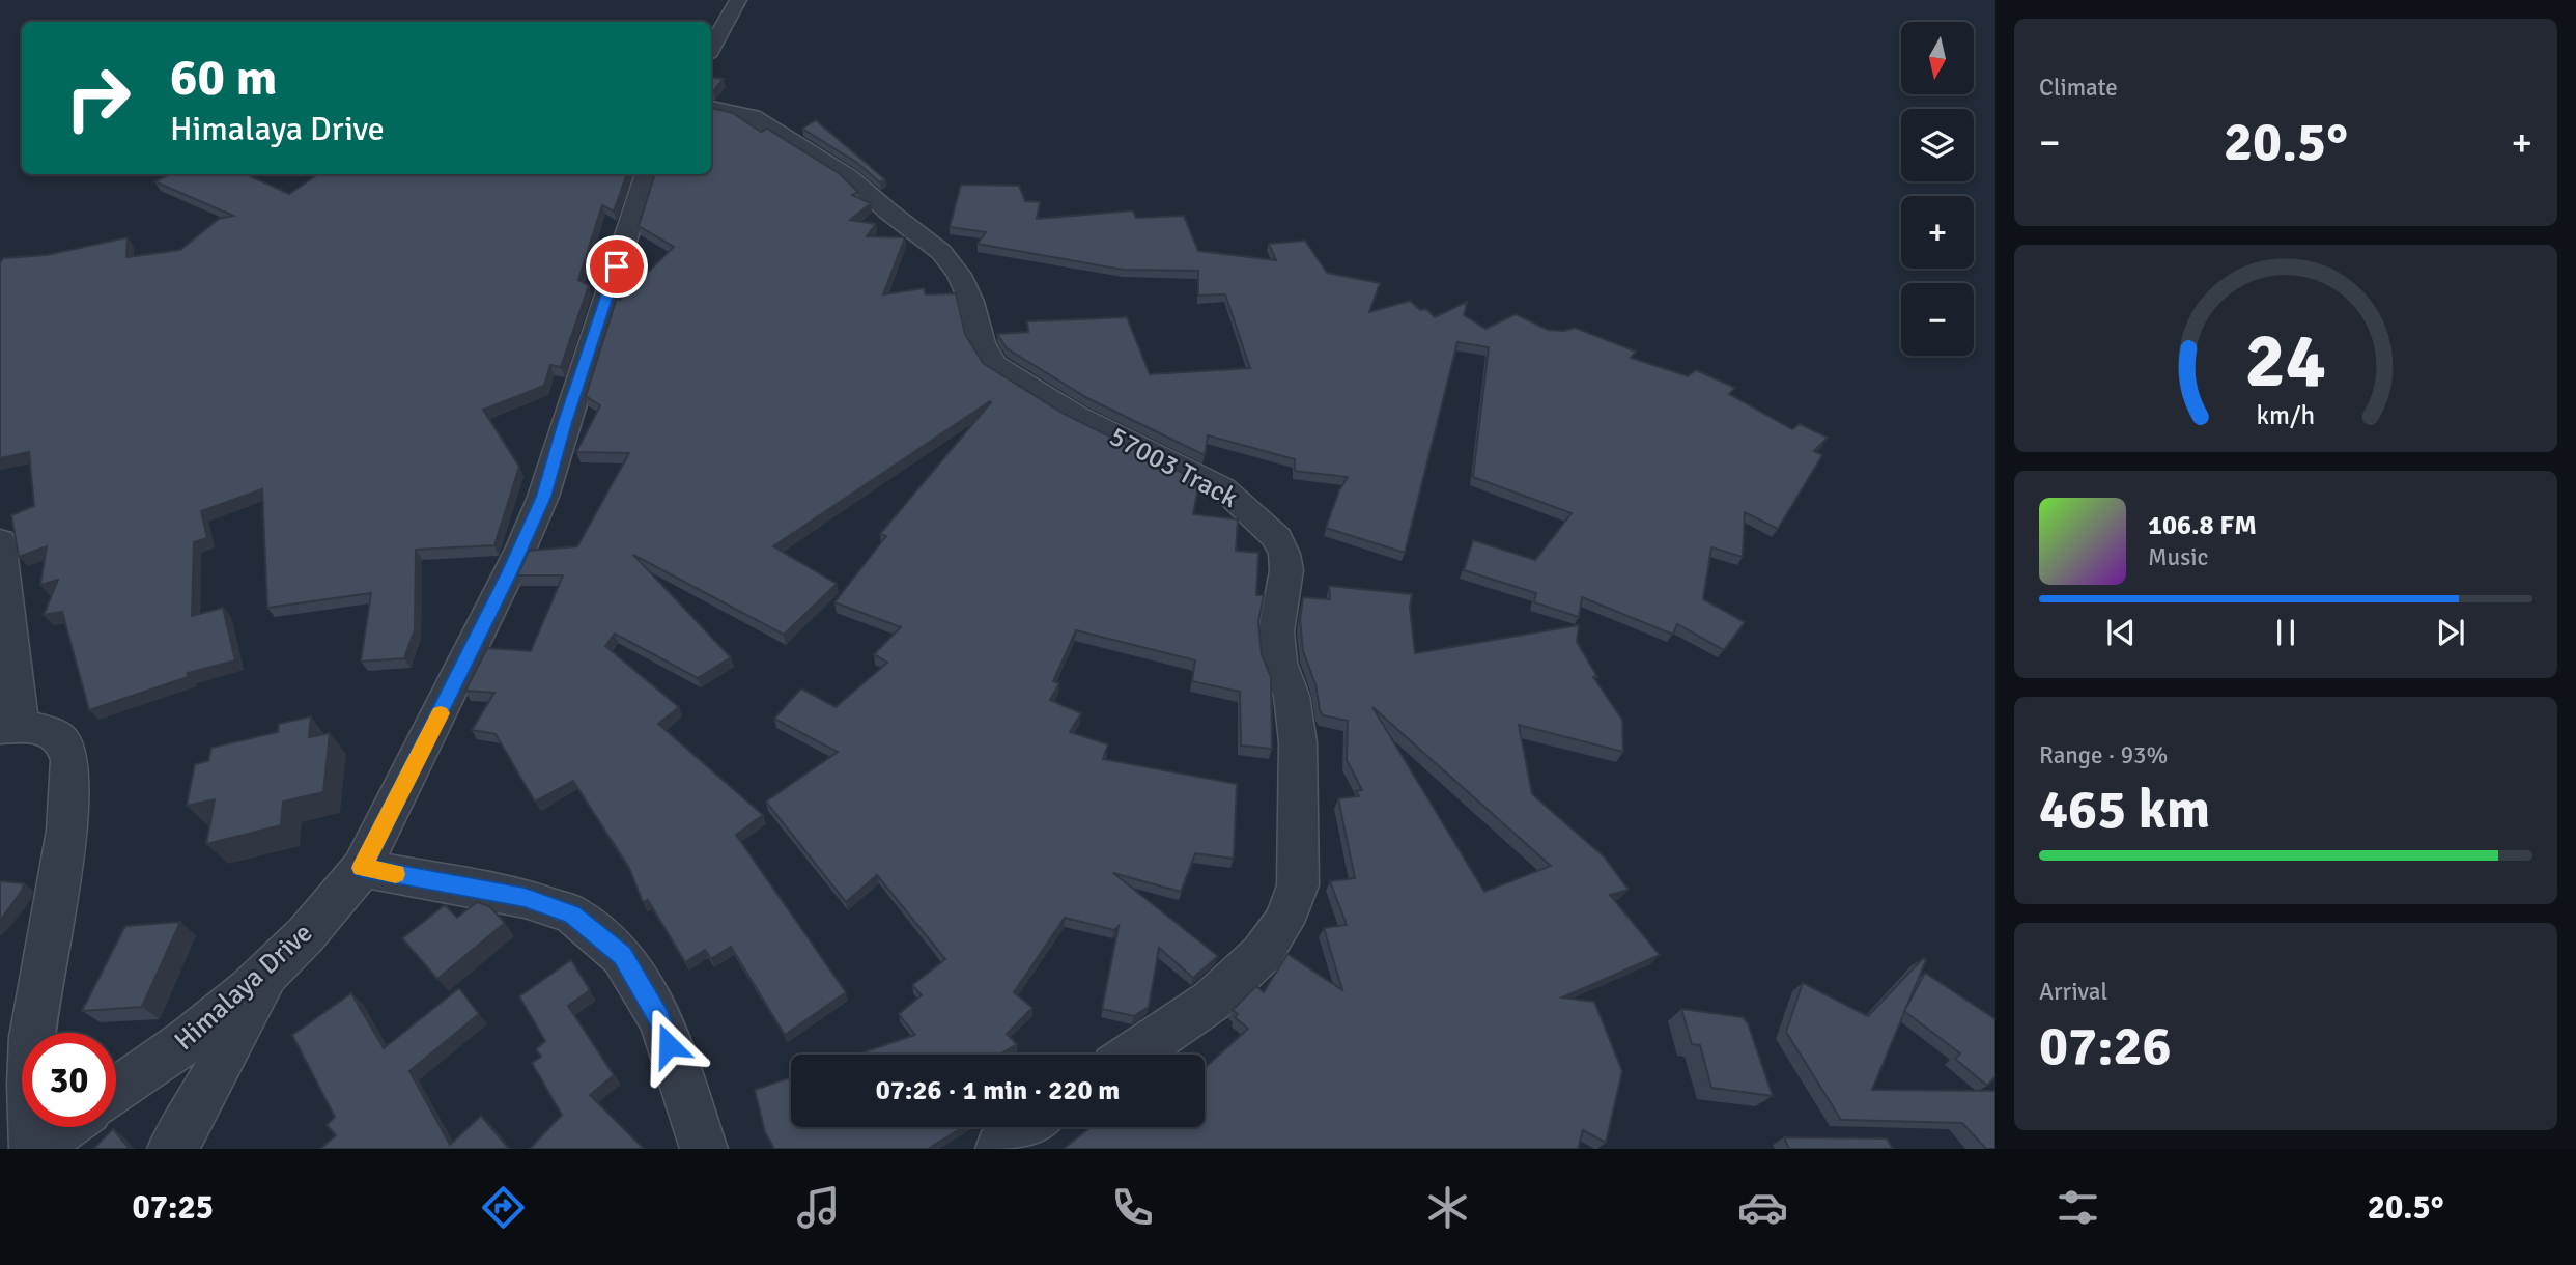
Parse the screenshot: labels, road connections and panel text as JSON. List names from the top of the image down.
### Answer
{
  "streets": {
    "street": ["57003 Track", "Himalaya Drive"]
  },
  "north": "bottom",
  "page": {
    "tile": [
      "Climate",
      ["Range · 93%", "465 km"],
      ["Arrival", "07:26"]
    ],
    "map_buttons": ["+", "−"],
    "turn": ["60 m", "Himalaya Drive"],
    "heat": ["−", "20.5°", "+"],
    "song": ["106.8 FM", "Music"],
    "limit": "30",
    "trip": "07:26 · 1 min · 220 m",
    "tabs": ["07:25", "20.5°"],
    "gauge": ["24", "km/h"]
  }
}
